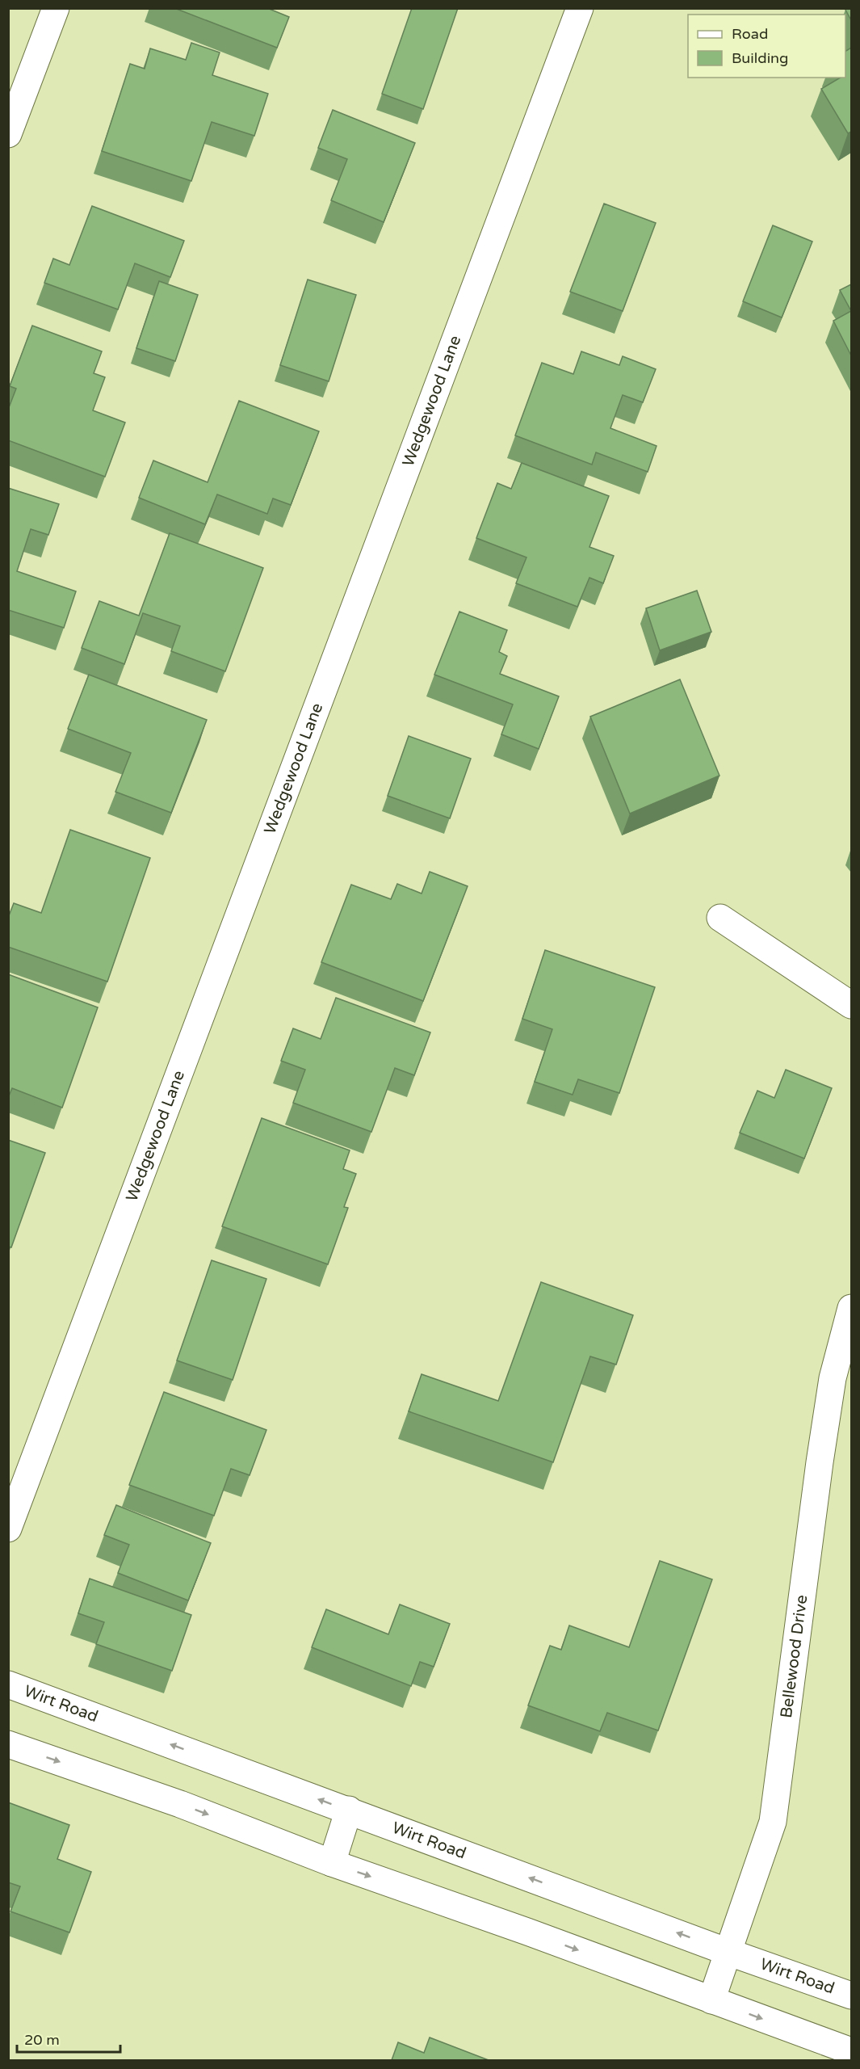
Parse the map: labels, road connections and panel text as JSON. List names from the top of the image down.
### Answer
{
  "streets": {
    "street": ["Wedgewood Lane", "Bellewood Drive", "Wirt Road"]
  },
  "crossings": [
    ["Bellewood Drive", "Wirt Road"]
  ],
  "legend": ["Road", "Building"],
  "scale_bar": "20 m"
}
